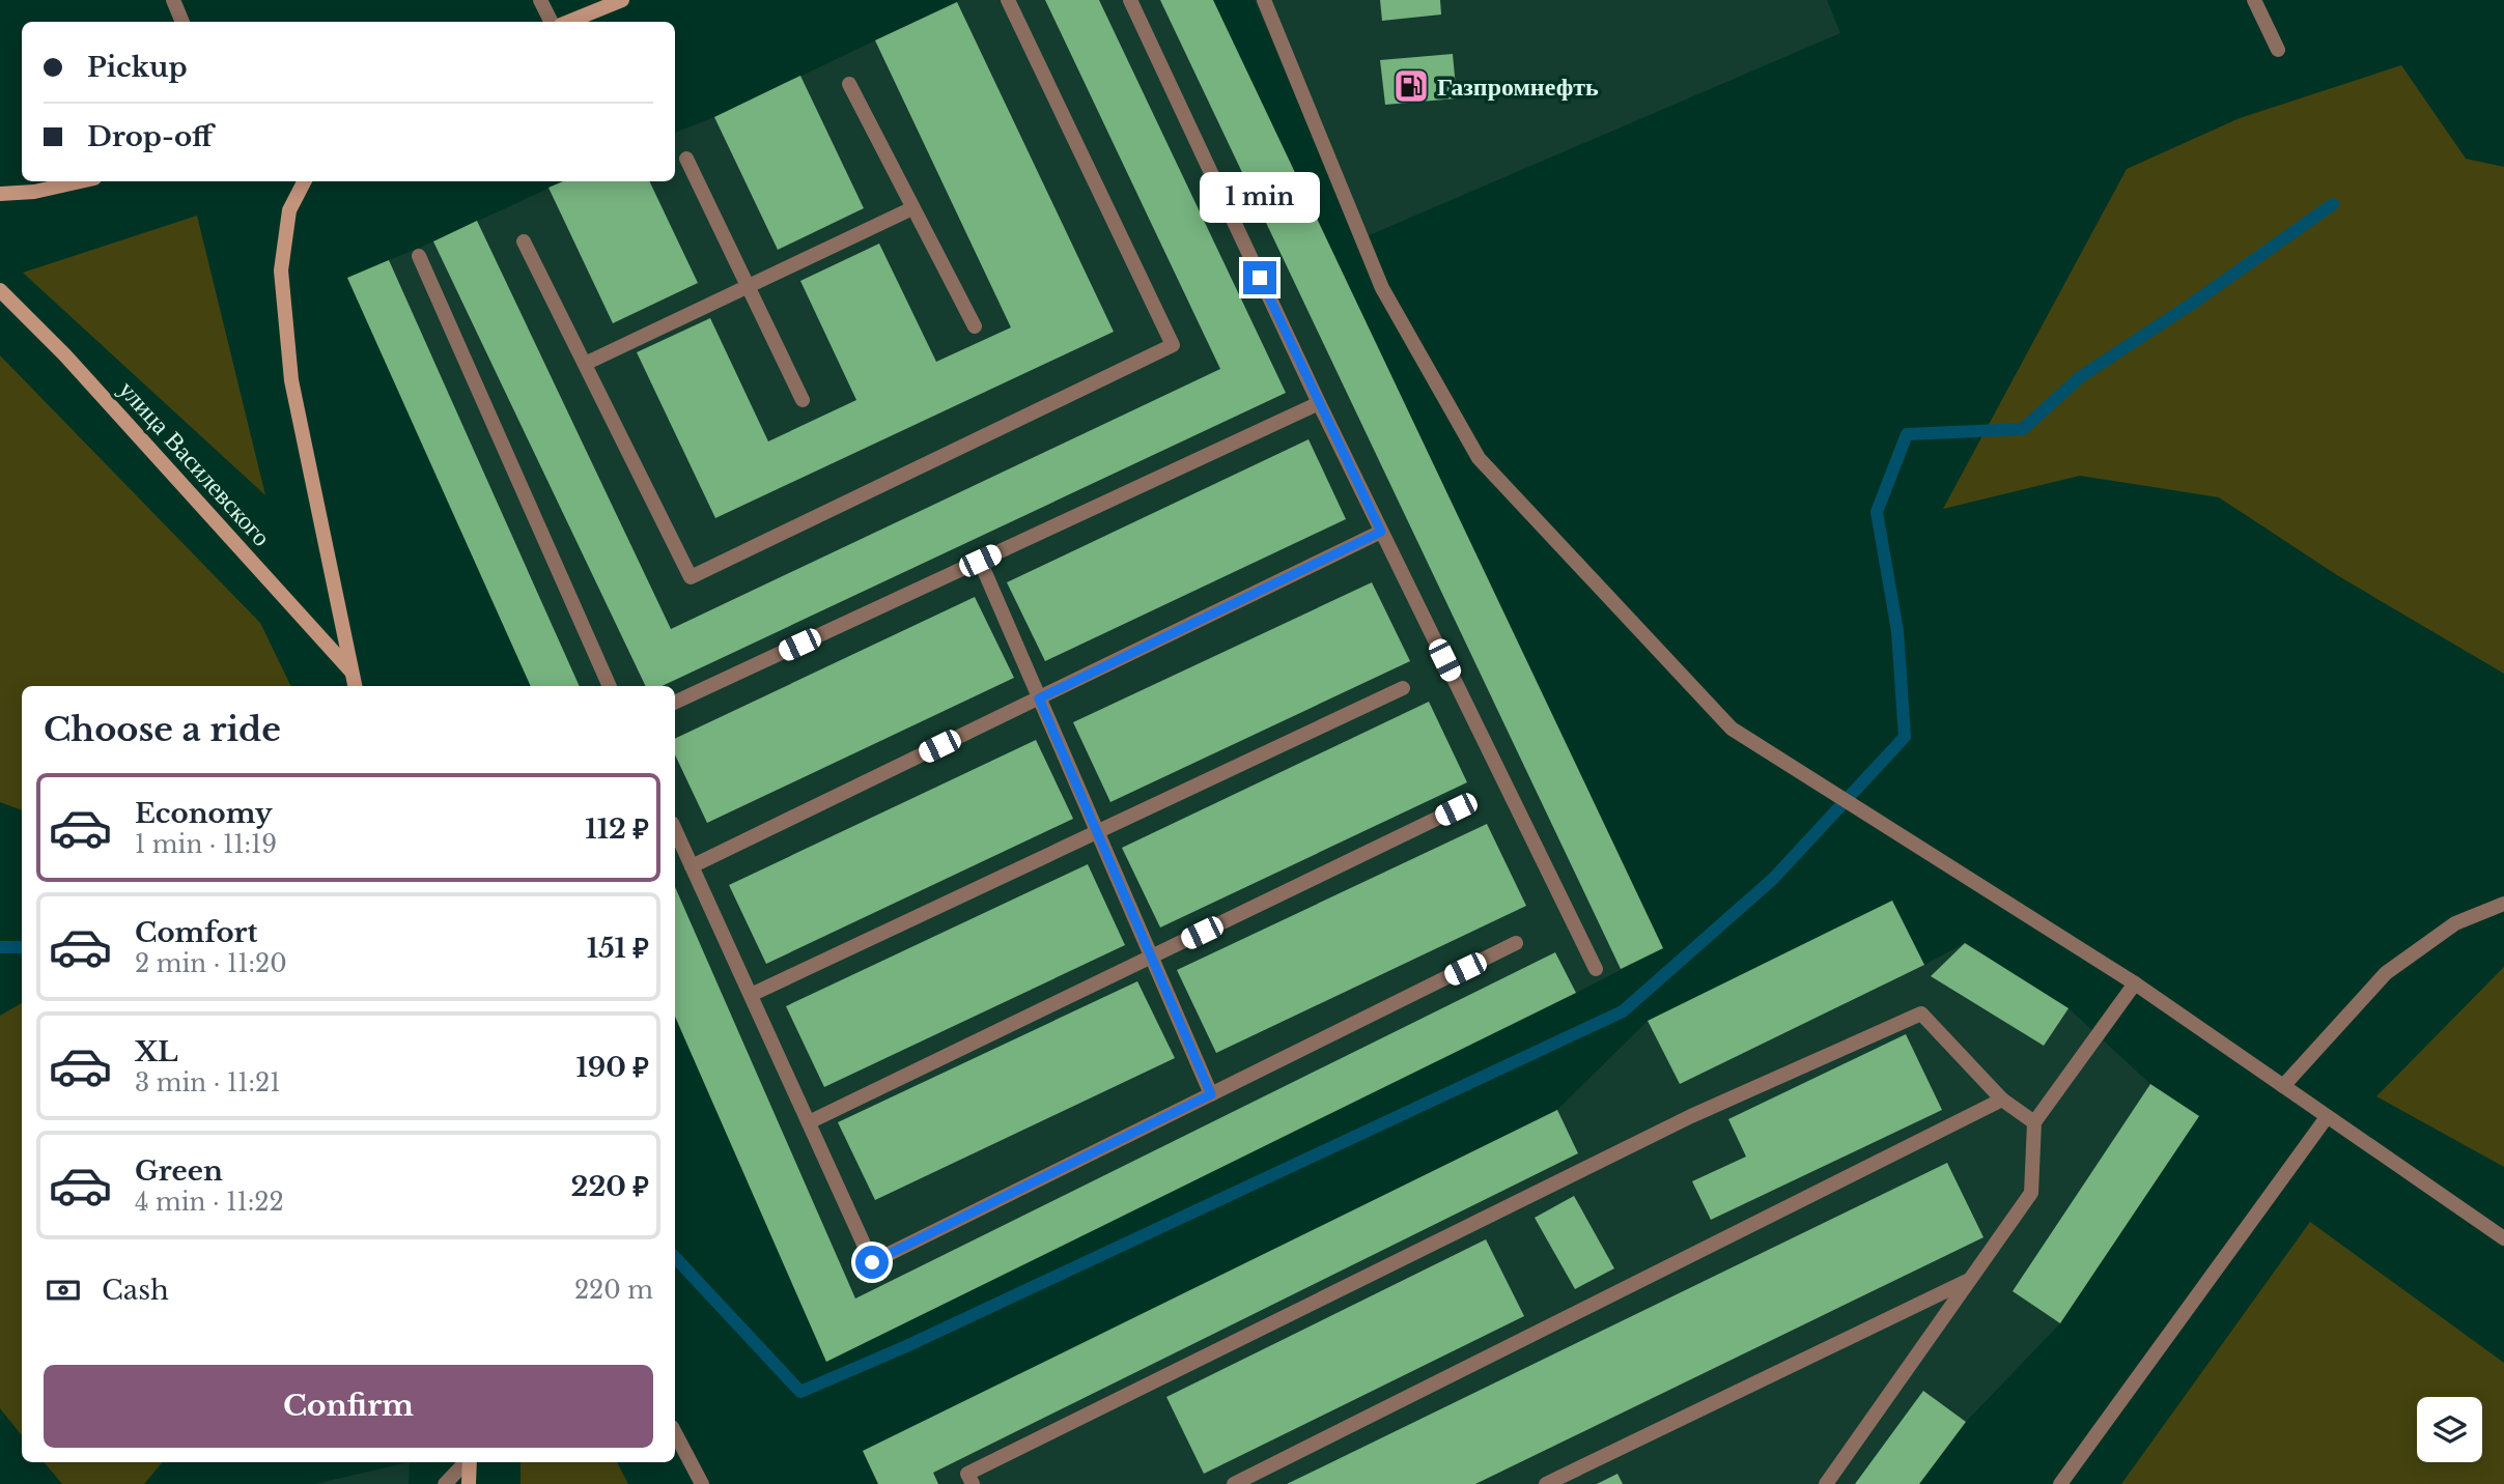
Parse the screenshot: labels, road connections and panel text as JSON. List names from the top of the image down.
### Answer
{
  "streets": {
    "main road": ["улица Василевского"]
  },
  "places": {
    "fuel station": ["Газпромнефть"]
  },
  "page": {
    "banner": ["Pickup", "Drop-off"],
    "bubble": "1 min",
    "heading": "Choose a ride",
    "list": [
      {
        "name": "Economy",
        "note": "1 min · 11:19",
        "value": "112 ₽"
      },
      {
        "name": "Comfort",
        "note": "2 min · 11:20",
        "value": "151 ₽"
      },
      {
        "name": "XL",
        "note": "3 min · 11:21",
        "value": "190 ₽"
      },
      {
        "name": "Green",
        "note": "4 min · 11:22",
        "value": "220 ₽"
      }
    ],
    "pay": ["Cash", "220 m"],
    "buttons": "Confirm"
  }
}
